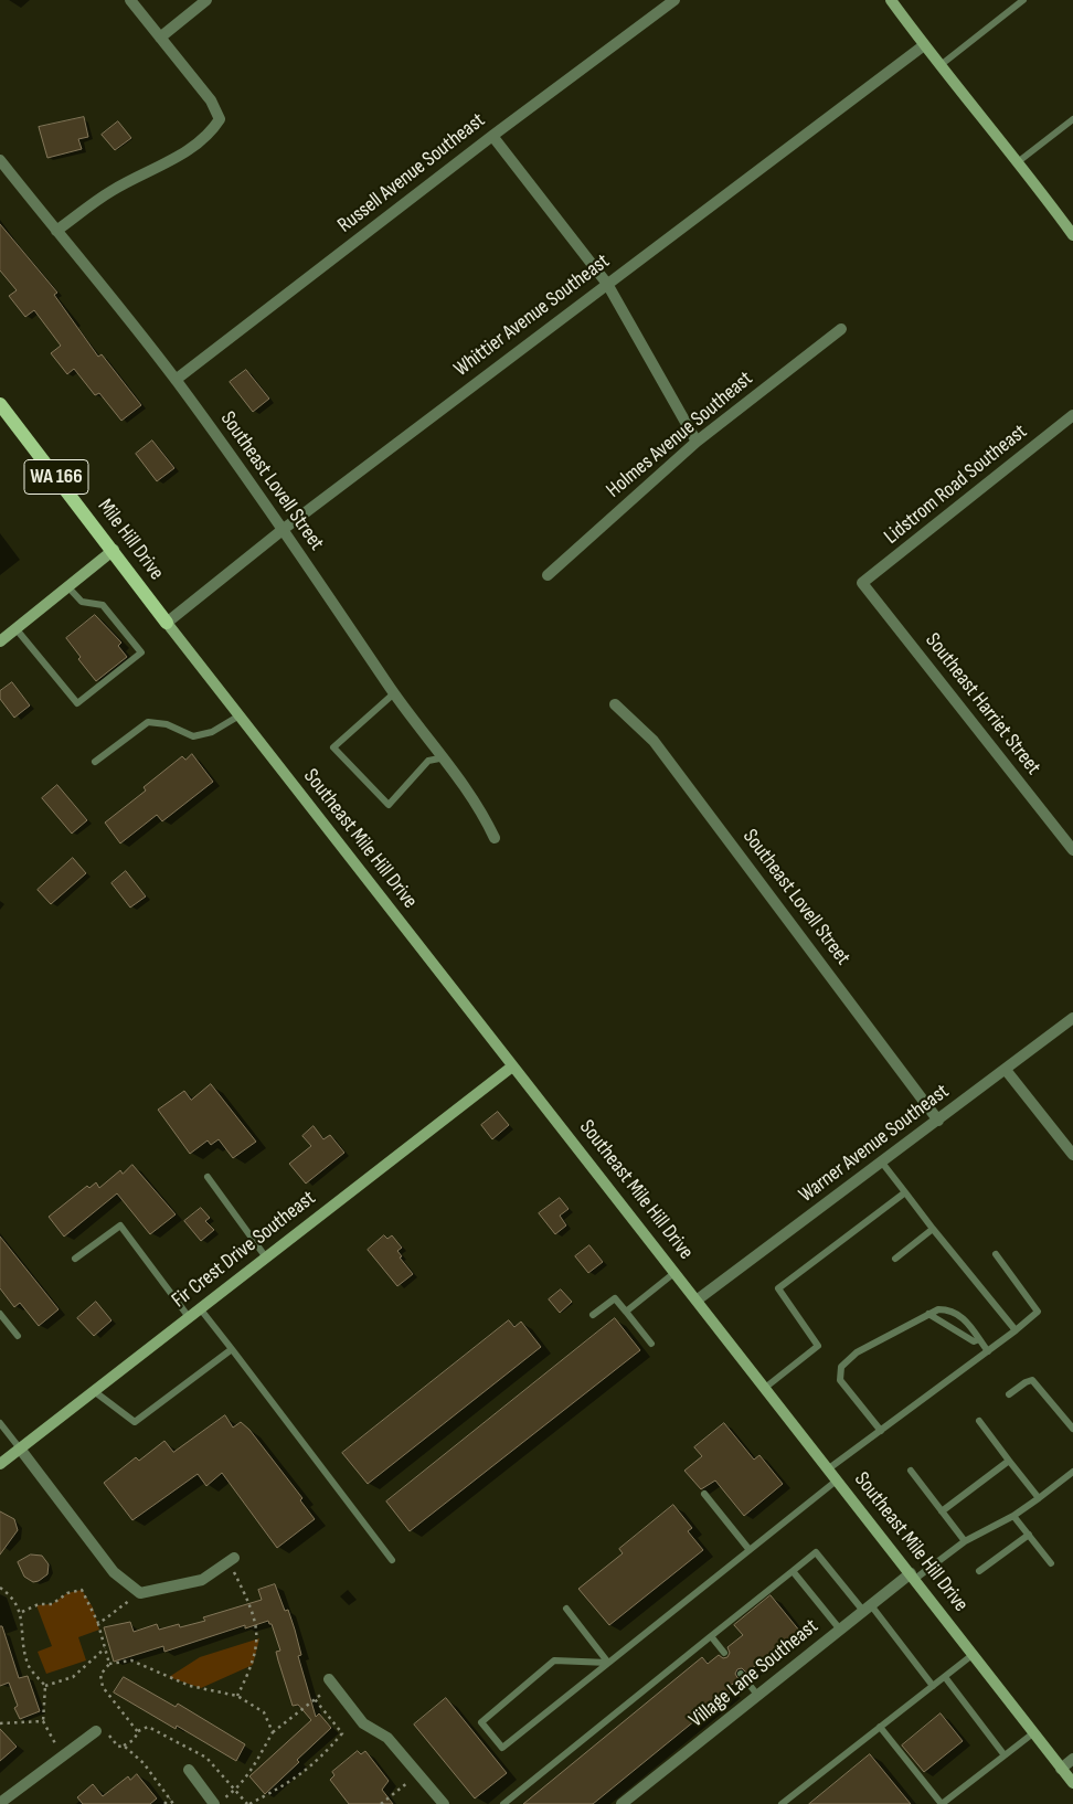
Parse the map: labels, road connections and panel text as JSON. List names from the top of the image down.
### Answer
{
  "streets": {
    "main road": [
      "WA 166",
      "Mile Hill Drive",
      "Southeast Mile Hill Drive",
      "Fir Crest Drive Southeast"
    ],
    "street": [
      "Russell Avenue Southeast",
      "Whittier Avenue Southeast",
      "Holmes Avenue Southeast",
      "Southeast Lovell Street",
      "Lidstrom Road Southeast",
      "Southeast Harriet Street",
      "Warner Avenue Southeast",
      "Village Lane Southeast"
    ]
  },
  "crossings": [
    ["Russell Avenue Southeast", "Southeast Lovell Street"],
    ["Whittier Avenue Southeast", "Southeast Lovell Street"],
    ["Whittier Avenue Southeast", "Mile Hill Drive"],
    ["Whittier Avenue Southeast", "Southeast Mile Hill Drive"],
    ["Southeast Lovell Street", "Warner Avenue Southeast"],
    ["Lidstrom Road Southeast", "Southeast Harriet Street"],
    ["Mile Hill Drive", "Southeast Mile Hill Drive"],
    ["Southeast Mile Hill Drive", "Warner Avenue Southeast"],
    ["Southeast Mile Hill Drive", "Fir Crest Drive Southeast"],
    ["Southeast Mile Hill Drive", "Village Lane Southeast"]
  ]
}
